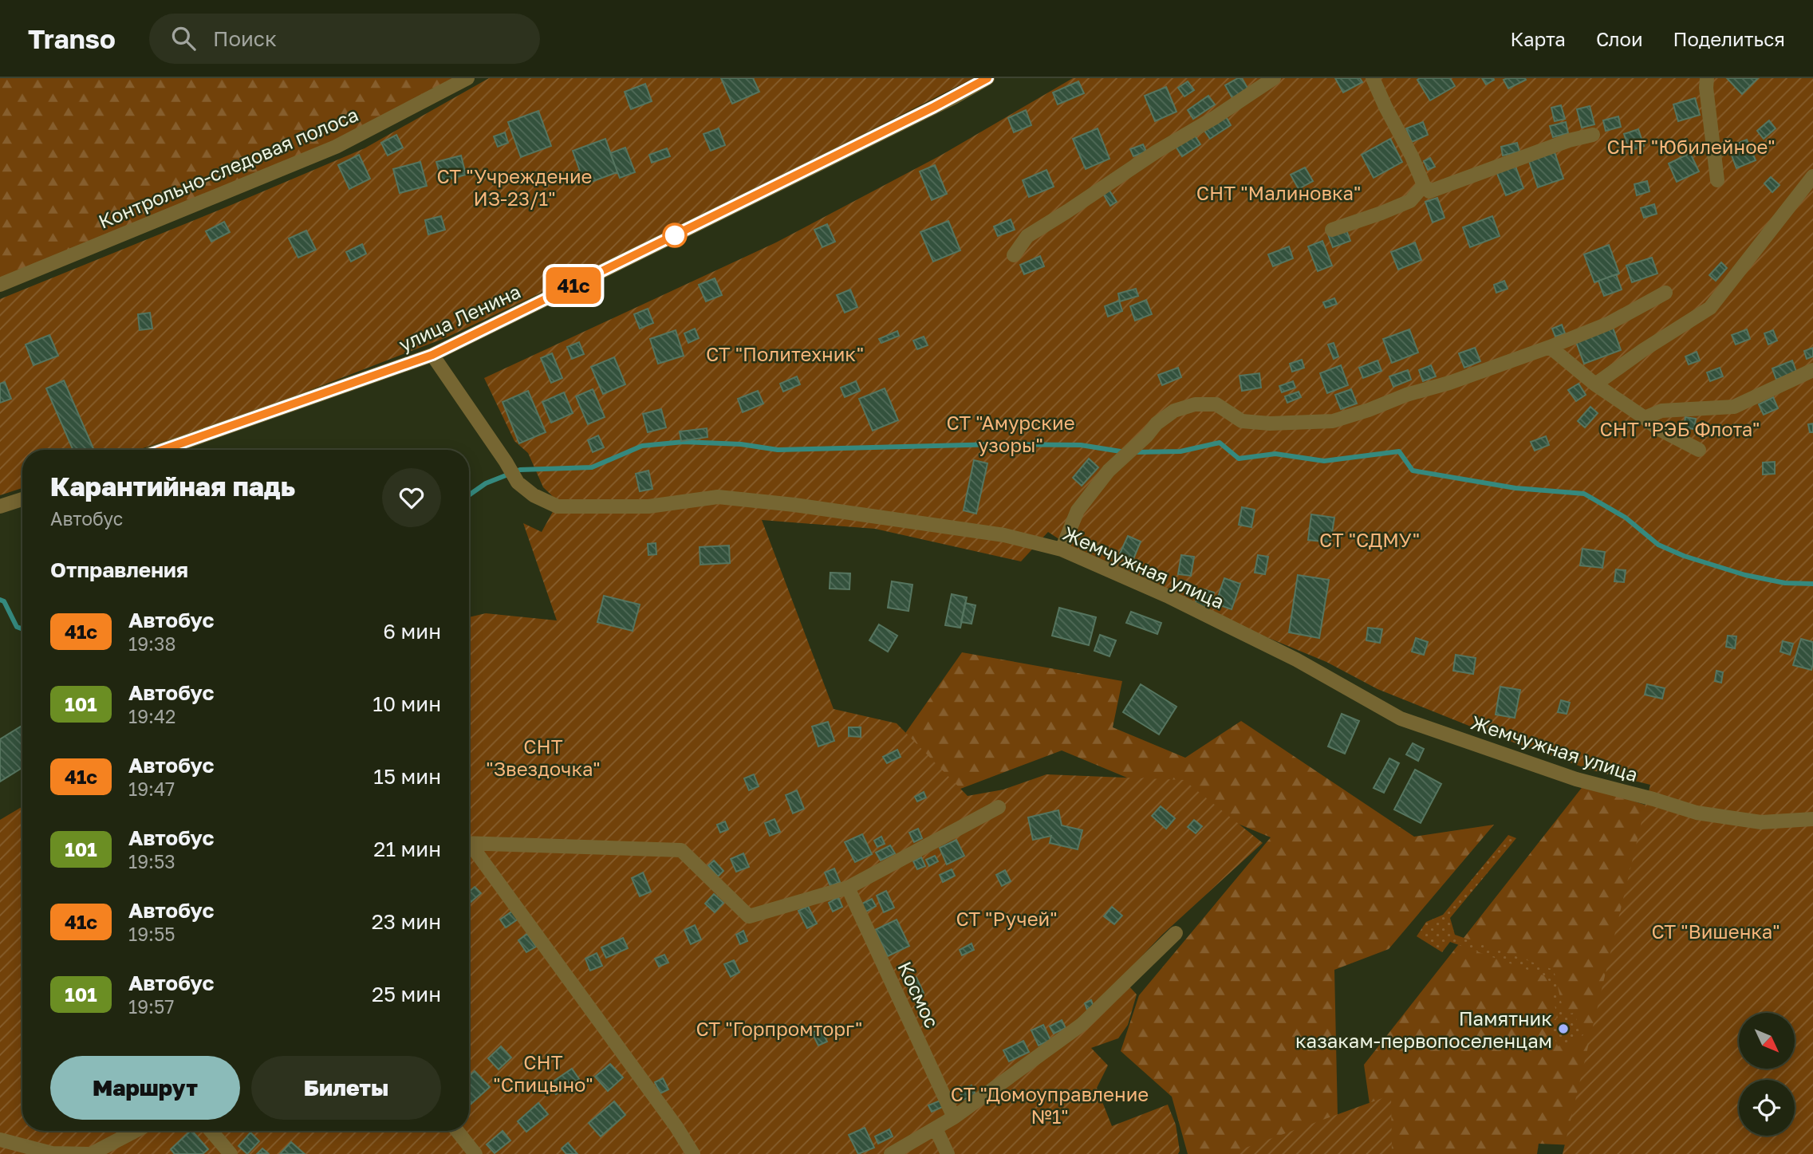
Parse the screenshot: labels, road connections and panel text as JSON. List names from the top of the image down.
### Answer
{
  "streets": {
    "street": [
      "Контрольно-следовая полоса",
      "улица Ленина",
      "Жемчужная улица",
      "Космос"
    ]
  },
  "crossings": [
    ["улица Ленина", "Жемчужная улица"]
  ],
  "parks": [
    "СНТ \"Юбилейное\"",
    "СТ \"Учреждение ИЗ-23/1\"",
    "СНТ \"Малиновка\"",
    "СТ \"Политехник\"",
    "СТ \"Амурские узоры\"",
    "СНТ \"РЭБ Флота\"",
    "СТ \"СДМУ\"",
    "СНТ \"Звездочка\"",
    "СТ \"Ручей\"",
    "СТ \"Вишенка\"",
    "СТ \"Горпромторг\"",
    "СНТ \"Спицыно\"",
    "СТ \"Домоуправление №1\""
  ],
  "places": ["Памятник казакам-первопоселенцам"],
  "lines": ["bus line 41с"],
  "north": "bottom right",
  "page": {
    "header": "Transo",
    "search": "Поиск",
    "nav": ["Карта", "Слои", "Поделиться"],
    "on_map": "41с",
    "heading": [
      ["Карантийная падь", "Автобус"],
      "Отправления"
    ],
    "list": [
      {
        "mark": "41с",
        "name": "Автобус",
        "note": "19:38",
        "value": "6 мин"
      },
      {
        "mark": "101",
        "name": "Автобус",
        "note": "19:42",
        "value": "10 мин"
      },
      {
        "mark": "41с",
        "name": "Автобус",
        "note": "19:47",
        "value": "15 мин"
      },
      {
        "mark": "101",
        "name": "Автобус",
        "note": "19:53",
        "value": "21 мин"
      },
      {
        "mark": "41с",
        "name": "Автобус",
        "note": "19:55",
        "value": "23 мин"
      },
      {
        "mark": "101",
        "name": "Автобус",
        "note": "19:57",
        "value": "25 мин"
      }
    ],
    "buttons": ["Маршрут", "Билеты"]
  }
}
